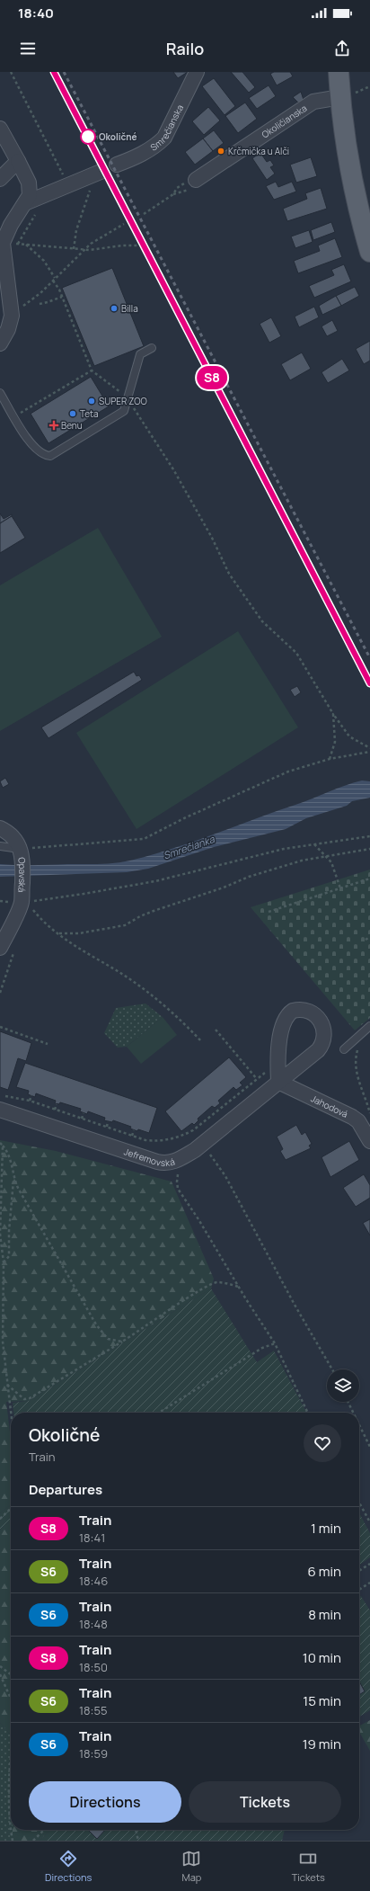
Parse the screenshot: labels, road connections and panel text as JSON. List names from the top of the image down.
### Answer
{
  "streets": {
    "street": [
      "Okoličianska",
      "Smrečianska",
      "Opavská",
      "Jahodová",
      "Jefremovská"
    ]
  },
  "crossings": [
    ["Jahodová", "Jefremovská"]
  ],
  "water": ["Smrečianka"],
  "places": {
    "other": [
      "Okoličné",
      "Krčmička u Alči",
      "Billa",
      "SUPER ZOO",
      "Teta"
    ],
    "health": ["Benu"]
  },
  "page": {
    "status": "18:40",
    "header": "Railo",
    "on_map": "S8",
    "heading": [
      ["Okoličné", "Train"],
      "Departures"
    ],
    "list": [
      {
        "mark": "S8",
        "name": "Train",
        "note": "18:41",
        "value": "1 min"
      },
      {
        "mark": "S6",
        "name": "Train",
        "note": "18:46",
        "value": "6 min"
      },
      {
        "mark": "S6",
        "name": "Train",
        "note": "18:48",
        "value": "8 min"
      },
      {
        "mark": "S8",
        "name": "Train",
        "note": "18:50",
        "value": "10 min"
      },
      {
        "mark": "S6",
        "name": "Train",
        "note": "18:55",
        "value": "15 min"
      },
      {
        "mark": "S6",
        "name": "Train",
        "note": "18:59",
        "value": "19 min"
      }
    ],
    "buttons": ["Directions", "Tickets"],
    "tabs": ["Directions", "Map", "Tickets"]
  }
}
